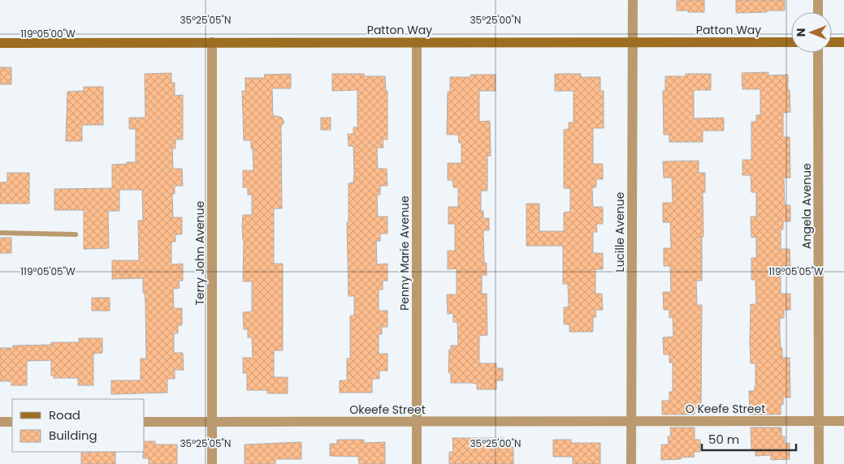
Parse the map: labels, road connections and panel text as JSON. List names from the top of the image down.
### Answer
{
  "streets": {
    "street": [
      "Patton Way",
      "Angela Avenue",
      "Lucille Avenue",
      "Terry John Avenue",
      "Penny Marie Avenue",
      "O Keefe Street",
      "Okeefe Street"
    ]
  },
  "crossings": [
    ["Patton Way", "Lucille Avenue"],
    ["Patton Way", "Terry John Avenue"],
    ["Patton Way", "Penny Marie Avenue"],
    ["Angela Avenue", "O Keefe Street"],
    ["Lucille Avenue", "O Keefe Street"],
    ["Lucille Avenue", "Okeefe Street"],
    ["Terry John Avenue", "Okeefe Street"],
    ["Penny Marie Avenue", "Okeefe Street"],
    ["O Keefe Street", "Okeefe Street"]
  ],
  "legend": ["Road", "Building"],
  "scale_bar": "50 m",
  "north": "left",
  "coordinates": [
    "35°25'05\"N",
    "35°25'00\"N",
    "119°05'00\"W",
    "119°05'05\"W"
  ]
}
